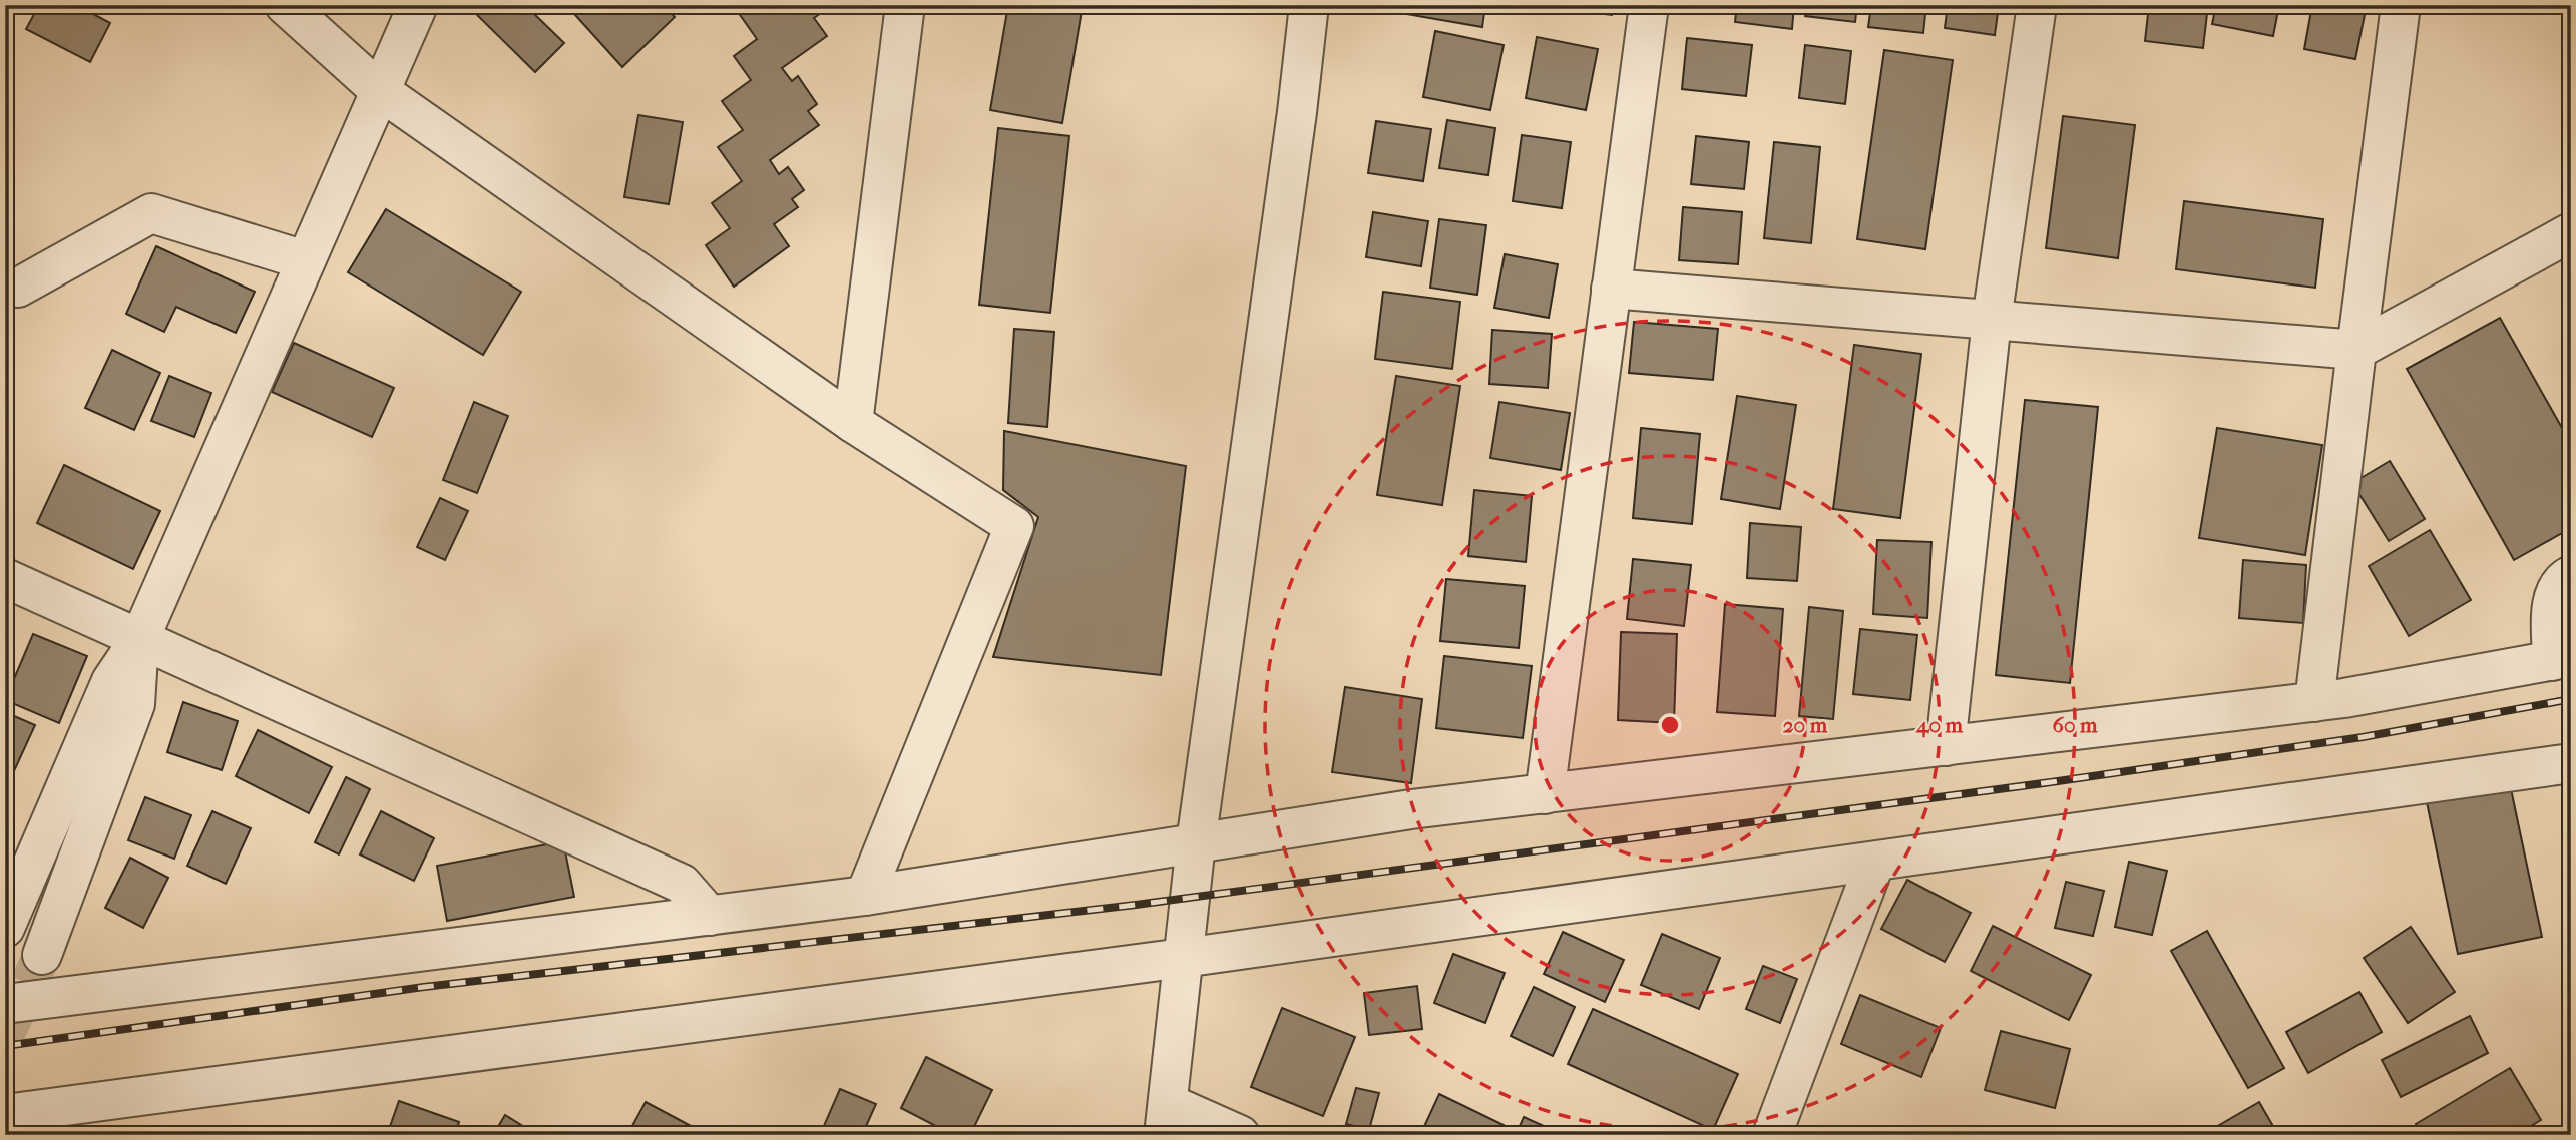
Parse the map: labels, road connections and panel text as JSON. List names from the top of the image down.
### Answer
{
  "rings": ["20 m", "40 m", "60 m"]
}
